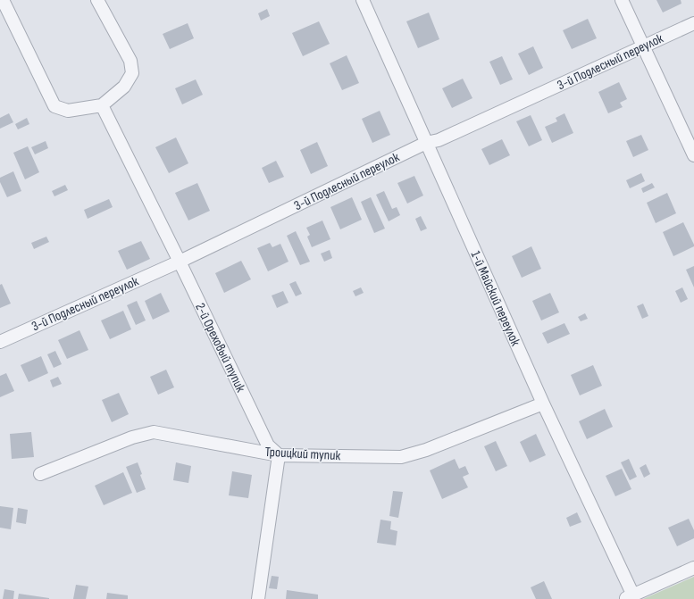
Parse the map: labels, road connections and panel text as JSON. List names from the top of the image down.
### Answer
{
  "streets": {
    "street": [
      "3-й Подлесный переулок",
      "1-й Майский переулок",
      "2-й Ореховый тупик",
      "Троицкий тупик"
    ]
  },
  "crossings": [
    ["3-й Подлесный переулок", "1-й Майский переулок"],
    ["3-й Подлесный переулок", "2-й Ореховый тупик"],
    ["1-й Майский переулок", "Троицкий тупик"],
    ["2-й Ореховый тупик", "Троицкий тупик"]
  ]
}
